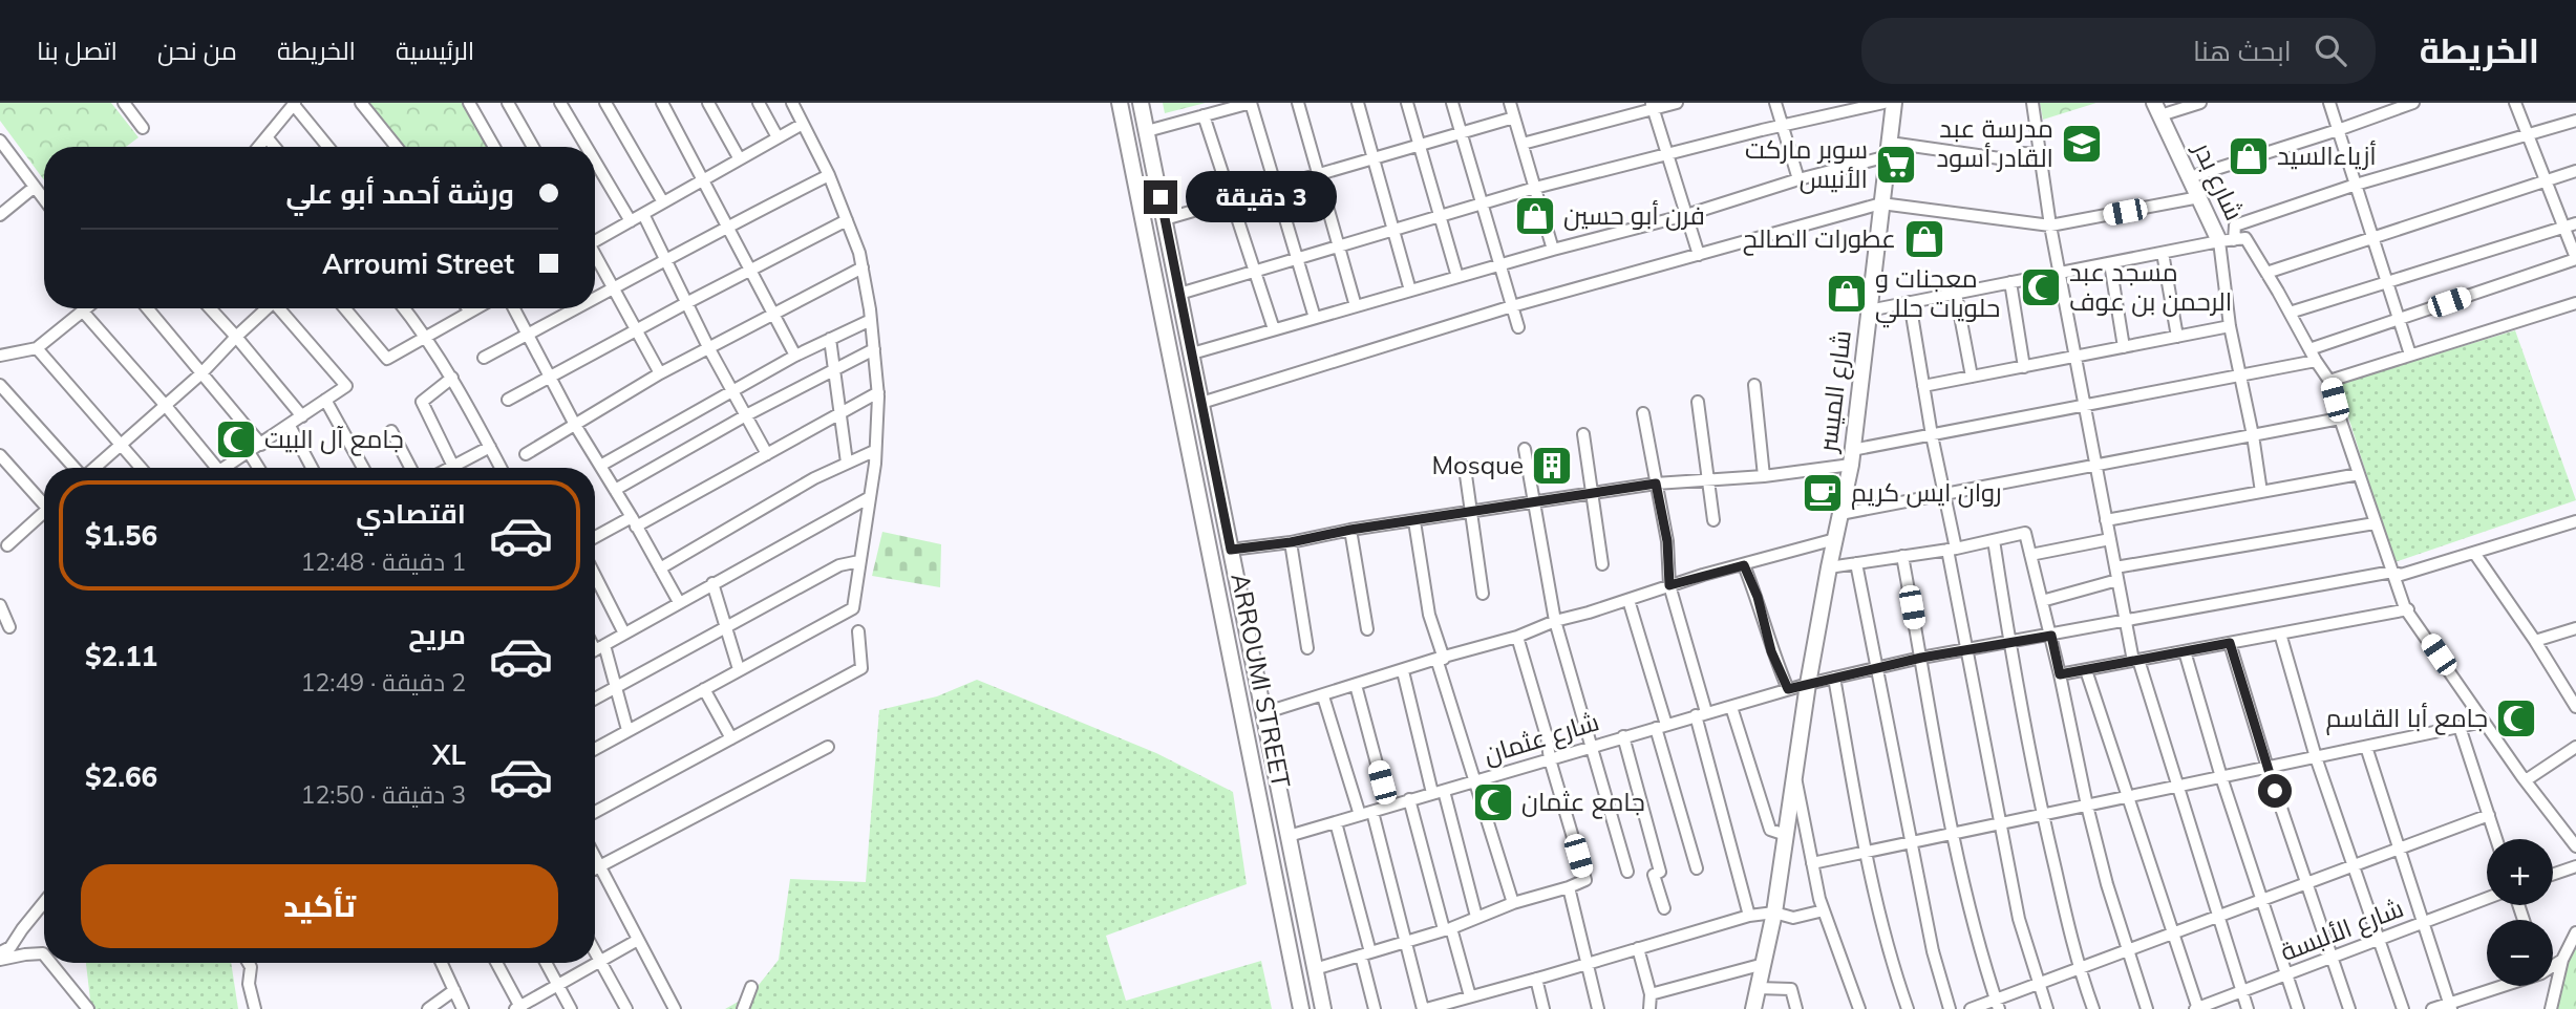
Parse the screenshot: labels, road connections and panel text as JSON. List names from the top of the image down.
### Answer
{
  "streets": {
    "main road": ["شارع بدر", "شارع الميسر", "ARROUMI STREET"],
    "street": ["شارع عثمان", "شارع الألبسة"]
  },
  "crossings": [
    ["شارع الميسر", "شارع عثمان"],
    ["ARROUMI STREET", "شارع عثمان"]
  ],
  "places": {
    "school or university": ["مدرسة عبد القادر أسود"],
    "shop": [
      "أزياءالسيد",
      "فرن أبو حسين",
      "عطورات الصالح",
      "معجنات و حلويات حللي"
    ],
    "supermarket": ["سوبر ماركت الأنيس"],
    "mosque": [
      "مسجد عبد الرحمن بن عوف",
      "جامع آل البيت",
      "جامع أبا القاسم",
      "جامع عثمان"
    ],
    "building": ["Mosque"],
    "cafe": ["روان ايس كريم"]
  },
  "page": {
    "header": "الخريطة",
    "search": "ابحث هنا",
    "nav": [
      "الرئيسية",
      "الخريطة",
      "من نحن",
      "اتصل بنا"
    ],
    "banner": ["ورشة أحمد أبو علي", "Arroumi Street"],
    "bubble": "3 دقيقة",
    "list": [
      {
        "name": "اقتصادي",
        "note": "1 دقيقة · 12:48",
        "value": "$1.56"
      },
      {
        "name": "مريح",
        "note": "2 دقيقة · 12:49",
        "value": "$2.11"
      },
      {
        "name": "XL",
        "note": "3 دقيقة · 12:50",
        "value": "$2.66"
      }
    ],
    "map_buttons": ["+", "−"],
    "buttons": "تأكيد"
  }
}
